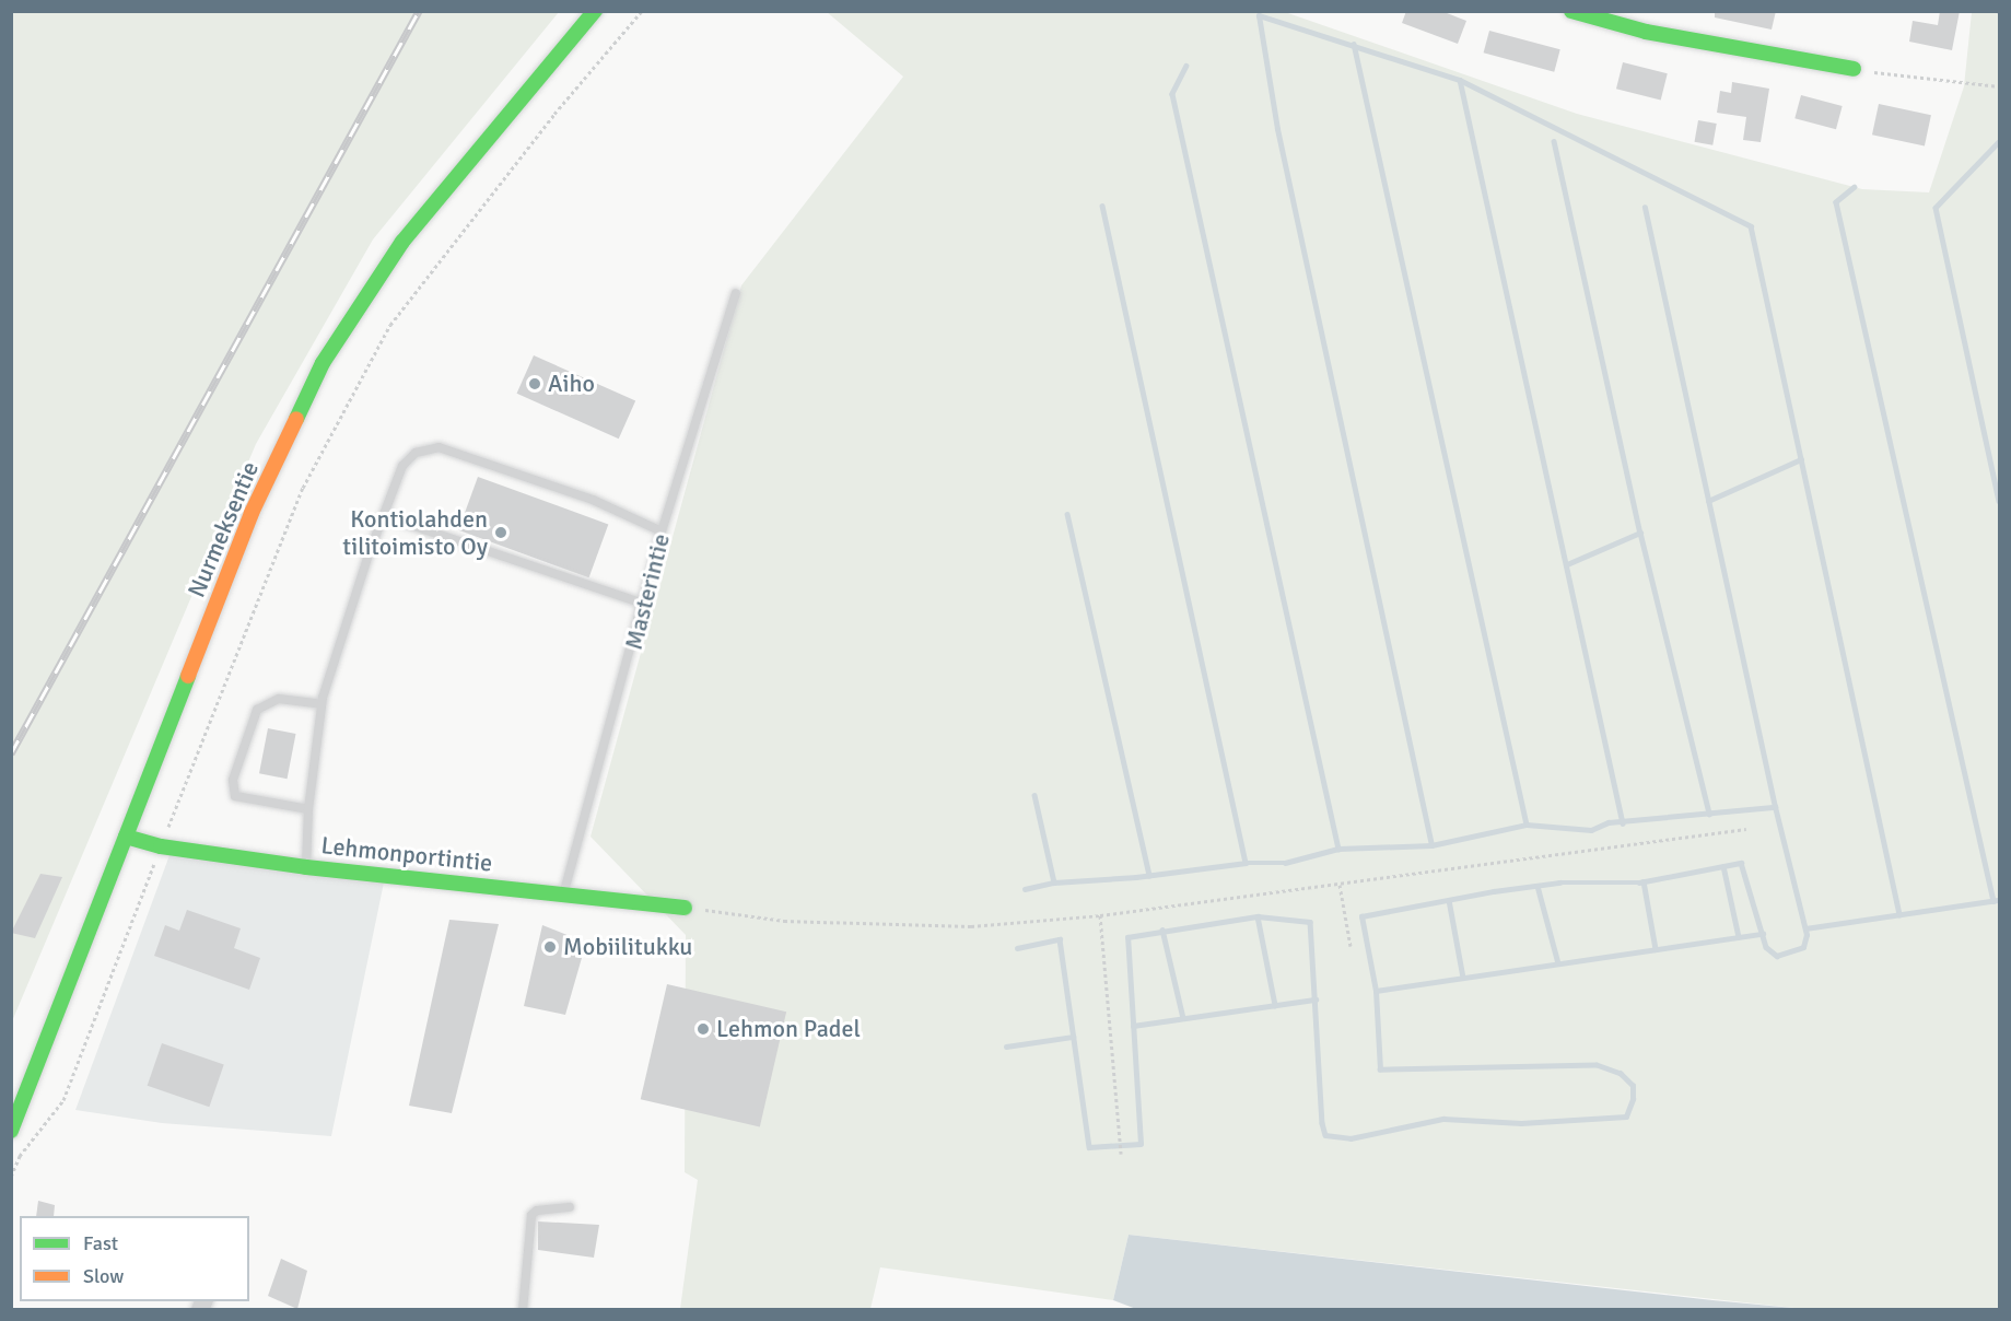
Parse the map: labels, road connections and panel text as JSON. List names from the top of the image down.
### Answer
{
  "streets": {
    "street": ["Nurmeksentie", "Lehmonportintie"],
    "lane": ["Masterintie"]
  },
  "crossings": [
    ["Nurmeksentie", "Lehmonportintie"],
    ["Masterintie", "Lehmonportintie"]
  ],
  "places": [
    "Aiho",
    "Kontiolahden tilitoimisto Oy",
    "Mobiilitukku",
    "Lehmon Padel"
  ],
  "legend": ["Fast", "Slow"]
}
